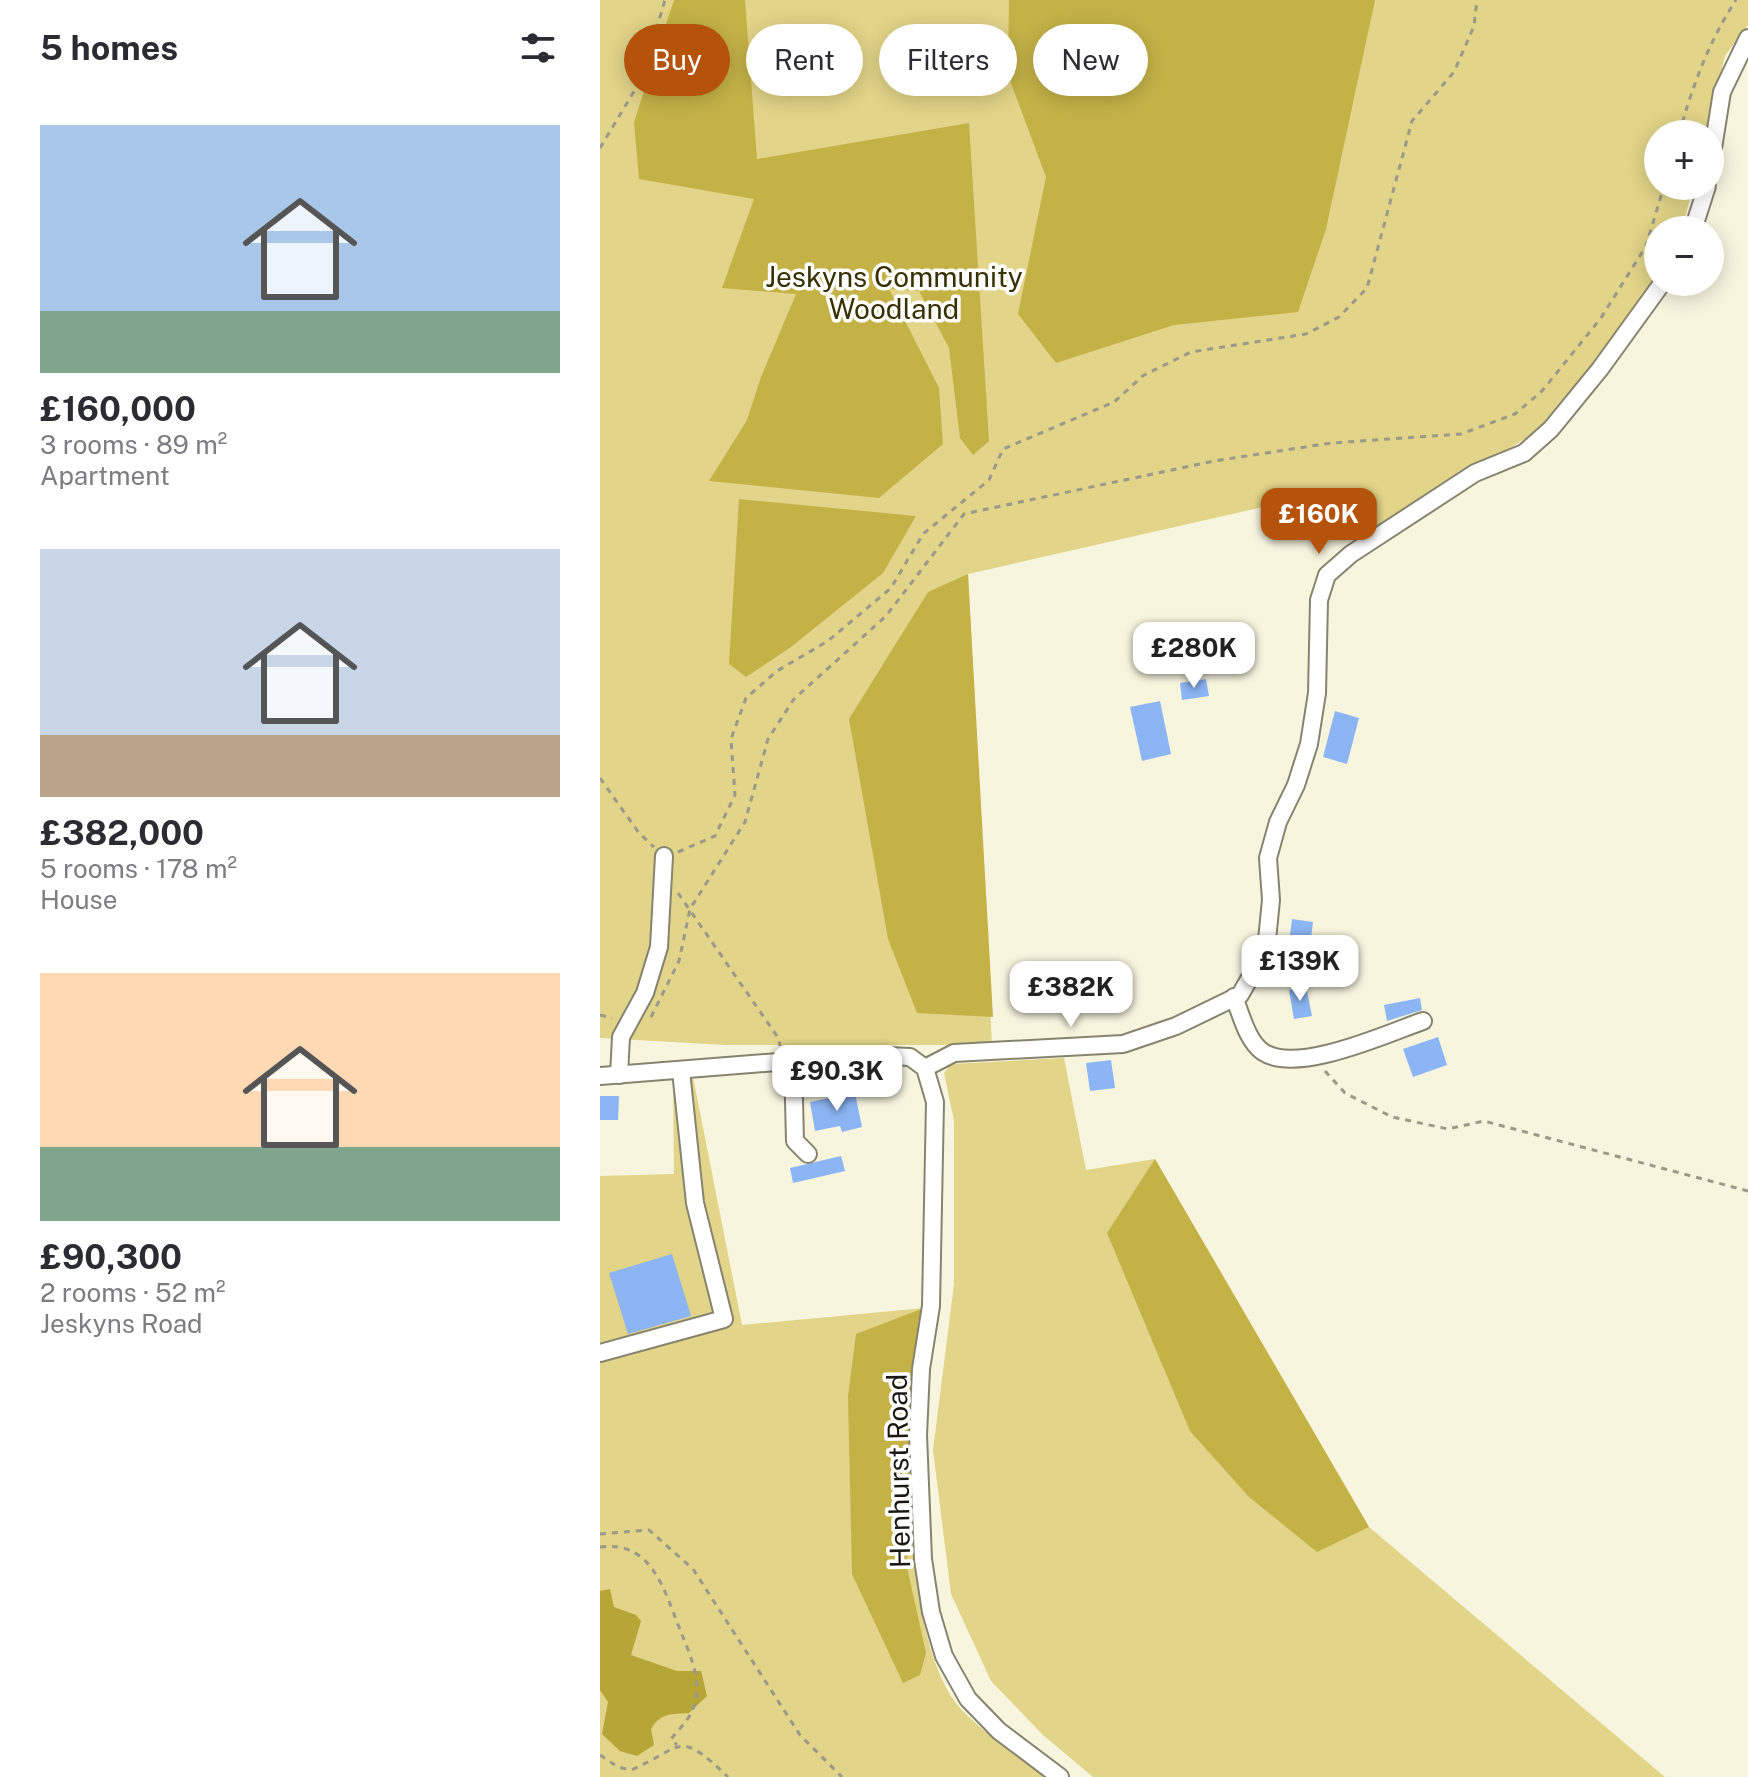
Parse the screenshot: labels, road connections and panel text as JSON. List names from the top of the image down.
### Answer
{
  "streets": {
    "street": ["Henhurst Road"]
  },
  "parks": ["Jeskyns Community Woodland"],
  "page": {
    "heading": "5 homes",
    "chip": [
      "Buy",
      "Rent",
      "Filters",
      "New"
    ],
    "list": [
      {
        "name": "£160,000",
        "note": "3 rooms · 89 m² · Apartment"
      },
      {
        "name": "£382,000",
        "note": "5 rooms · 178 m² · House"
      },
      {
        "name": "£90,300",
        "note": "2 rooms · 52 m² · Jeskyns Road"
      }
    ],
    "map_buttons": ["+", "−"],
    "price": [
      "£160K",
      "£280K",
      "£139K",
      "£382K",
      "£90.3K"
    ]
  }
}
